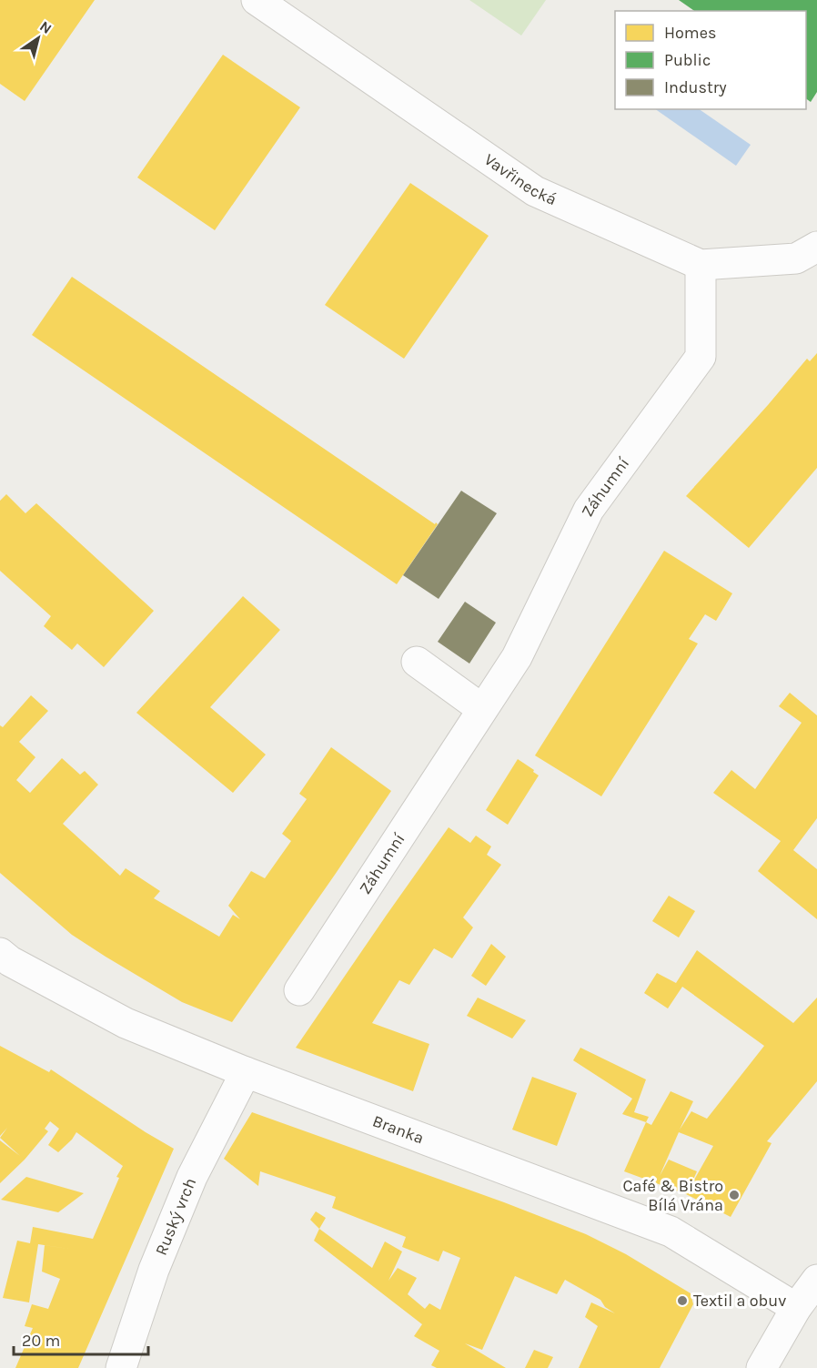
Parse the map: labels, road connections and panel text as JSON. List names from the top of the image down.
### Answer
{
  "streets": {
    "street": [
      "Vavřinecká",
      "Záhumní",
      "Branka",
      "Ruský vrch"
    ]
  },
  "crossings": [
    ["Vavřinecká", "Záhumní"],
    ["Branka", "Ruský vrch"]
  ],
  "places": ["Café & Bistro Bílá Vrána", "Textil a obuv"],
  "legend": ["Homes", "Public", "Industry"],
  "scale_bar": "20 m",
  "north": "top right"
}
